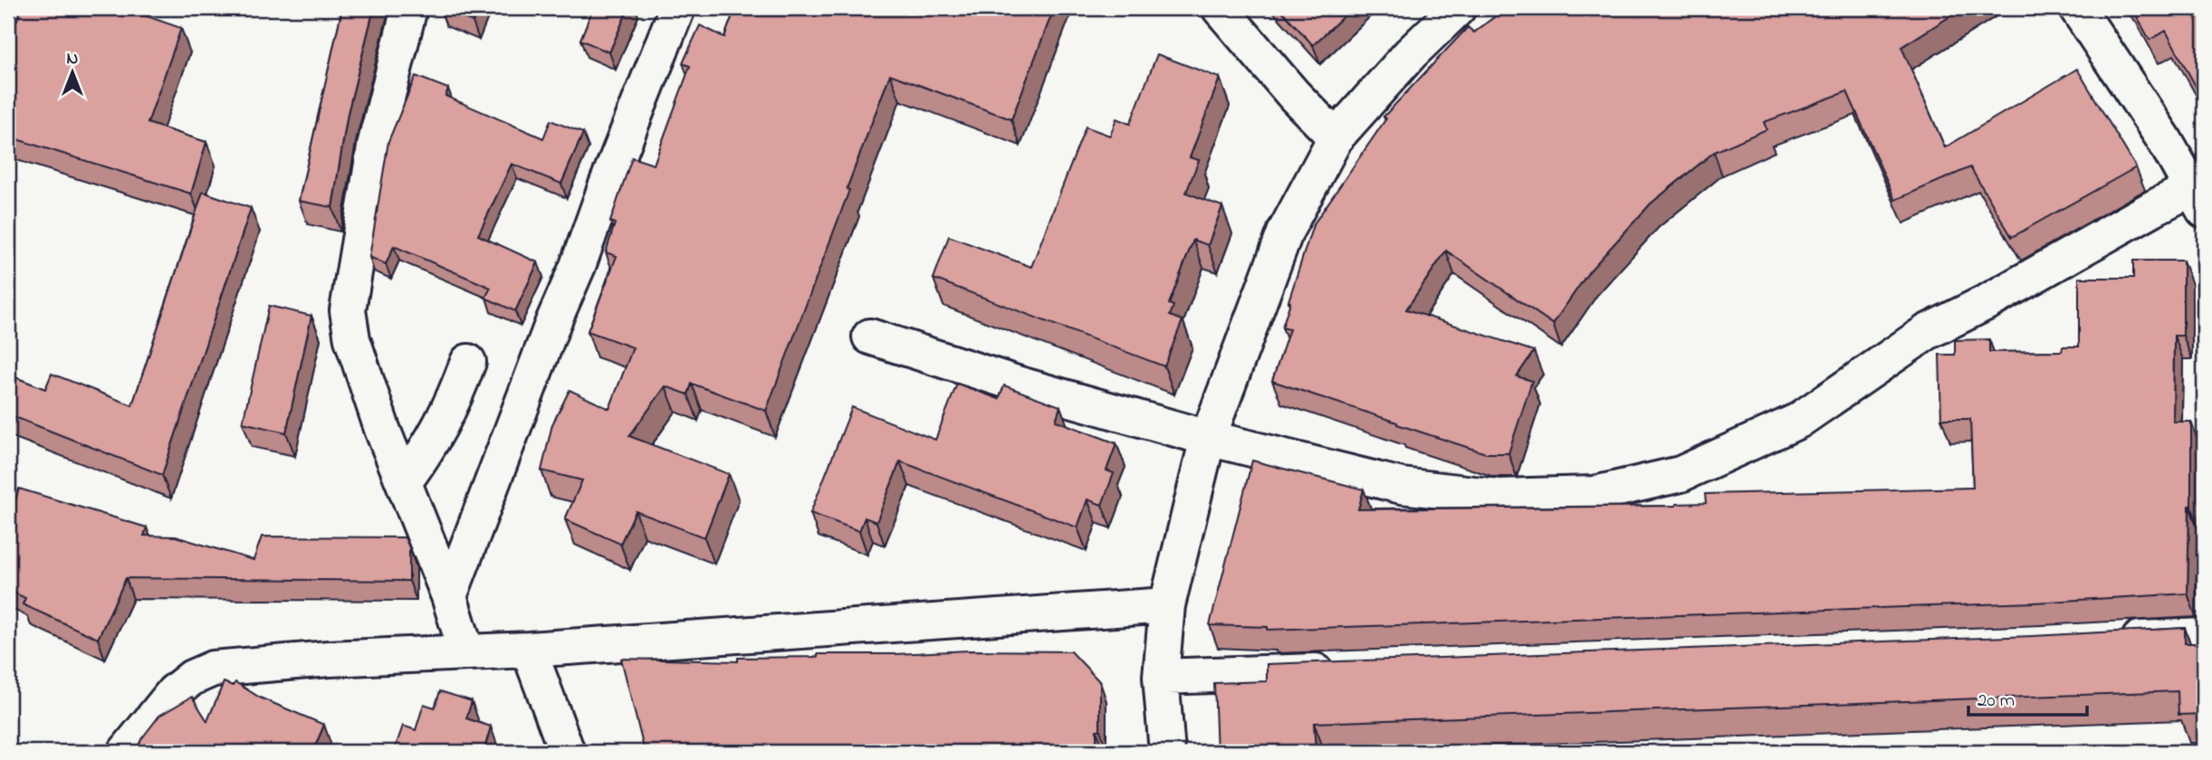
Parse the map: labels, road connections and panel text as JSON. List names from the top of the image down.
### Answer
{
  "scale_bar": "20 m",
  "north": "top"
}
